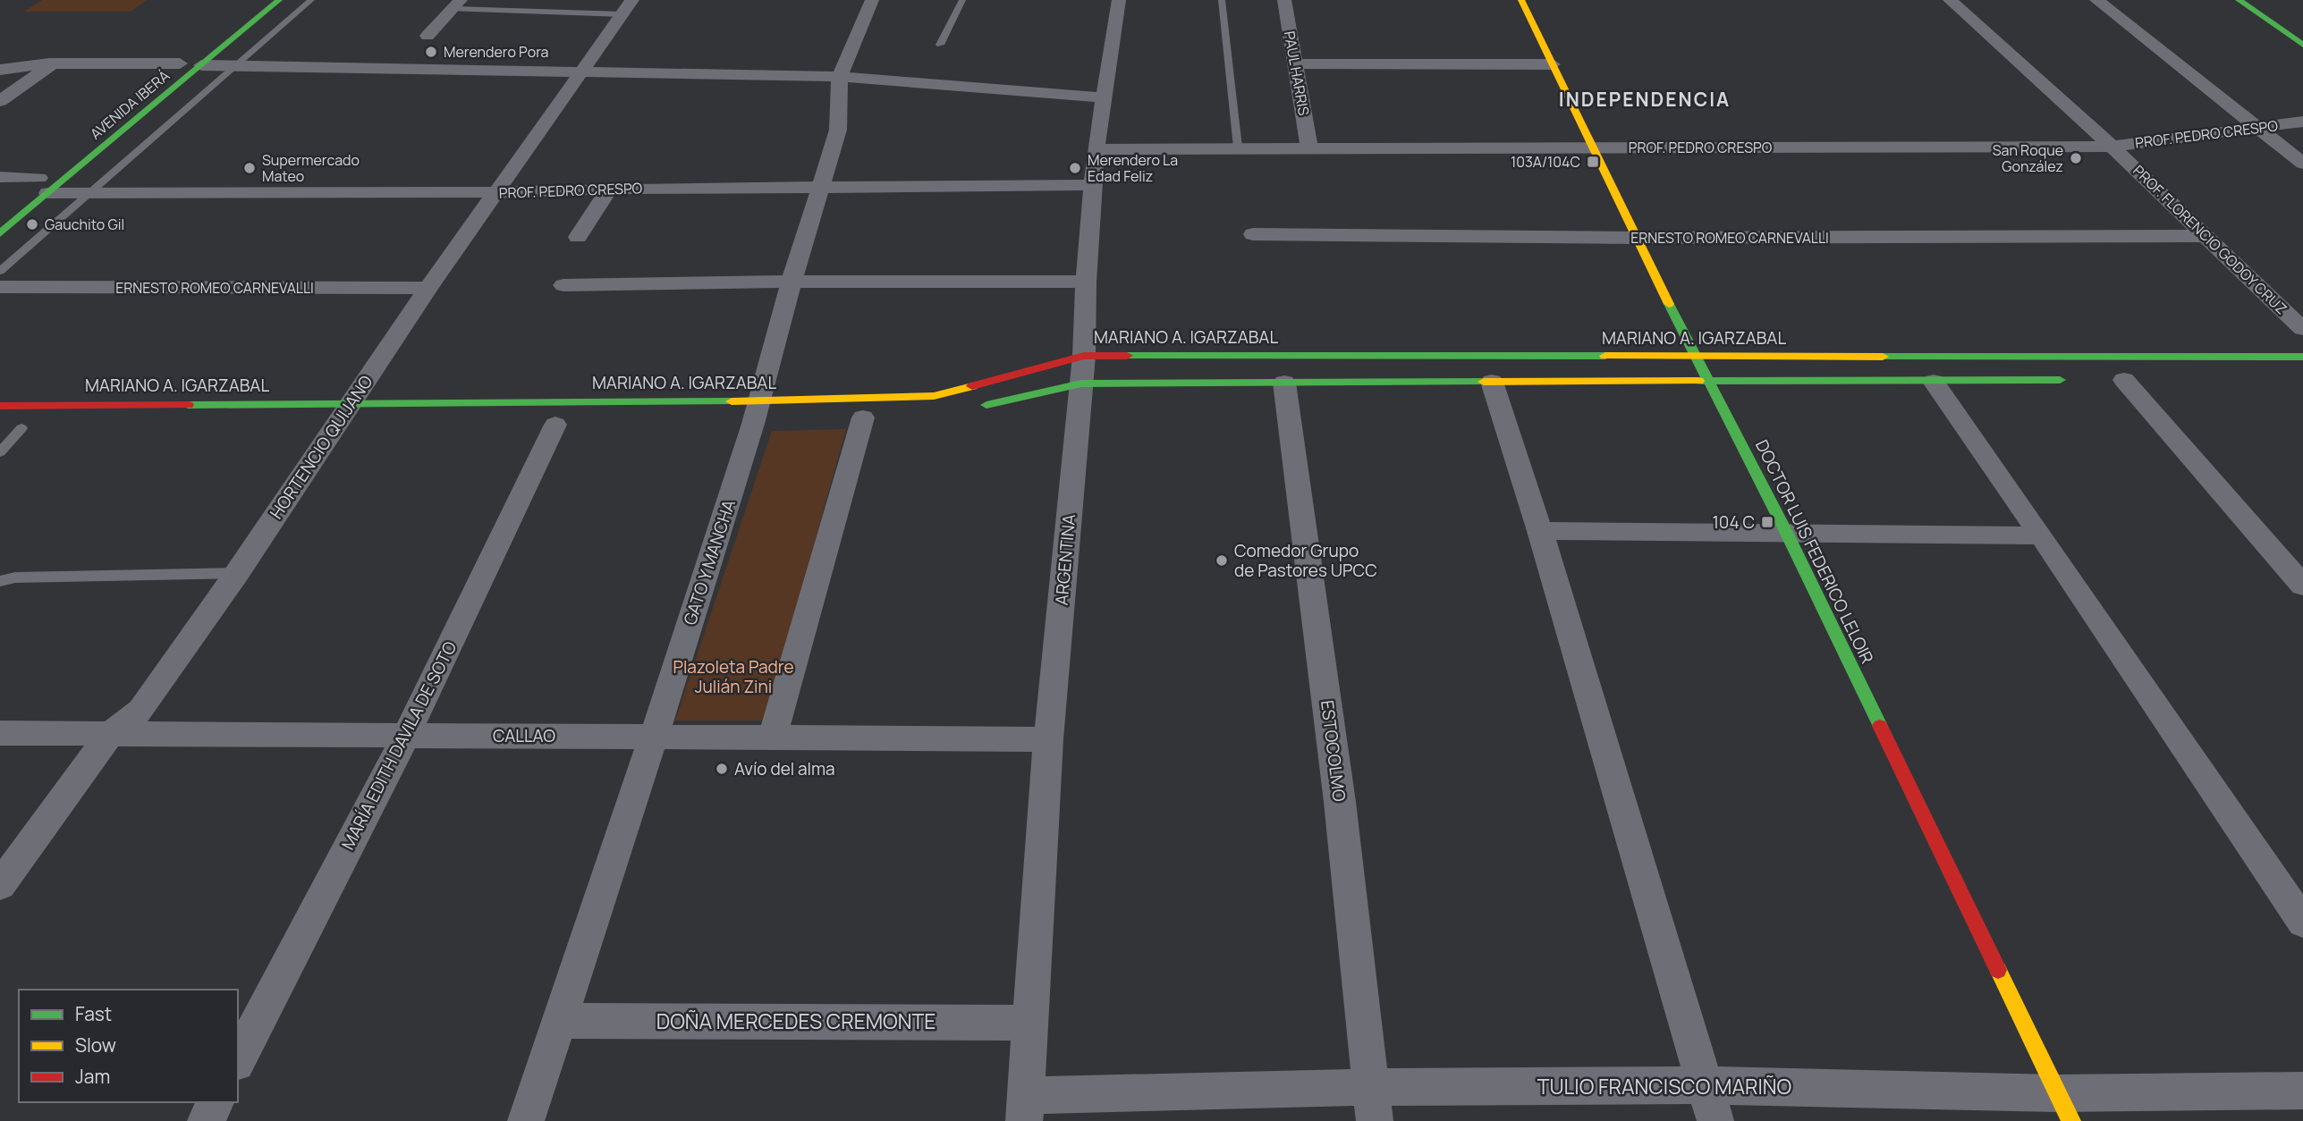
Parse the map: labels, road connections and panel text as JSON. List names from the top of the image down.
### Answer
{
  "streets": {
    "main road": ["AVENIDA IBERÁ", "MARIANO A. IGARZABAL", "DOCTOR LUIS FEDERICO LELOIR"],
    "street": [
      "PAUL HARRIS",
      "PROF. PEDRO CRESPO",
      "ERNESTO ROMEO CARNEVALLI",
      "PROF. FLORENCIO GODOY CRUZ",
      "HORTENCIO QUIJANO",
      "ARGENTINA",
      "GATO Y MANCHA",
      "CALLAO",
      "MARÍA EDITH DAVILA DE SOTO",
      "ESTOCOLMO",
      "DOÑA MERCEDES CREMONTE",
      "TULIO FRANCISCO MARIÑO"
    ]
  },
  "crossings": [
    ["PAUL HARRIS", "PROF. PEDRO CRESPO"],
    ["AVENIDA IBERÁ", "PROF. PEDRO CRESPO"],
    ["PROF. PEDRO CRESPO", "PROF. FLORENCIO GODOY CRUZ"],
    ["PROF. PEDRO CRESPO", "HORTENCIO QUIJANO"],
    ["PROF. PEDRO CRESPO", "DOCTOR LUIS FEDERICO LELOIR"],
    ["PROF. PEDRO CRESPO", "ARGENTINA"],
    ["PROF. PEDRO CRESPO", "GATO Y MANCHA"],
    ["ERNESTO ROMEO CARNEVALLI", "PROF. FLORENCIO GODOY CRUZ"],
    ["ERNESTO ROMEO CARNEVALLI", "HORTENCIO QUIJANO"],
    ["ERNESTO ROMEO CARNEVALLI", "DOCTOR LUIS FEDERICO LELOIR"],
    ["MARIANO A. IGARZABAL", "HORTENCIO QUIJANO"],
    ["MARIANO A. IGARZABAL", "DOCTOR LUIS FEDERICO LELOIR"],
    ["MARIANO A. IGARZABAL", "ARGENTINA"],
    ["MARIANO A. IGARZABAL", "GATO Y MANCHA"],
    ["MARIANO A. IGARZABAL", "ESTOCOLMO"],
    ["HORTENCIO QUIJANO", "CALLAO"],
    ["DOCTOR LUIS FEDERICO LELOIR", "TULIO FRANCISCO MARIÑO"],
    ["ARGENTINA", "CALLAO"],
    ["ARGENTINA", "DOÑA MERCEDES CREMONTE"],
    ["ARGENTINA", "TULIO FRANCISCO MARIÑO"],
    ["GATO Y MANCHA", "CALLAO"],
    ["GATO Y MANCHA", "DOÑA MERCEDES CREMONTE"],
    ["CALLAO", "MARÍA EDITH DAVILA DE SOTO"],
    ["ESTOCOLMO", "TULIO FRANCISCO MARIÑO"]
  ],
  "districts": ["INDEPENDENCIA"],
  "parks": ["Plazoleta Padre Julián Zini"],
  "places": {
    "other": [
      "Merendero Pora",
      "San Roque González",
      "Supermercado Mateo",
      "Merendero La Edad Feliz",
      "Gauchito Gil",
      "Comedor Grupo de Pastores UPCC",
      "Avío del alma"
    ],
    "transit": ["103A/104C", "104 C"]
  },
  "legend": ["Fast", "Slow", "Jam"]
}
